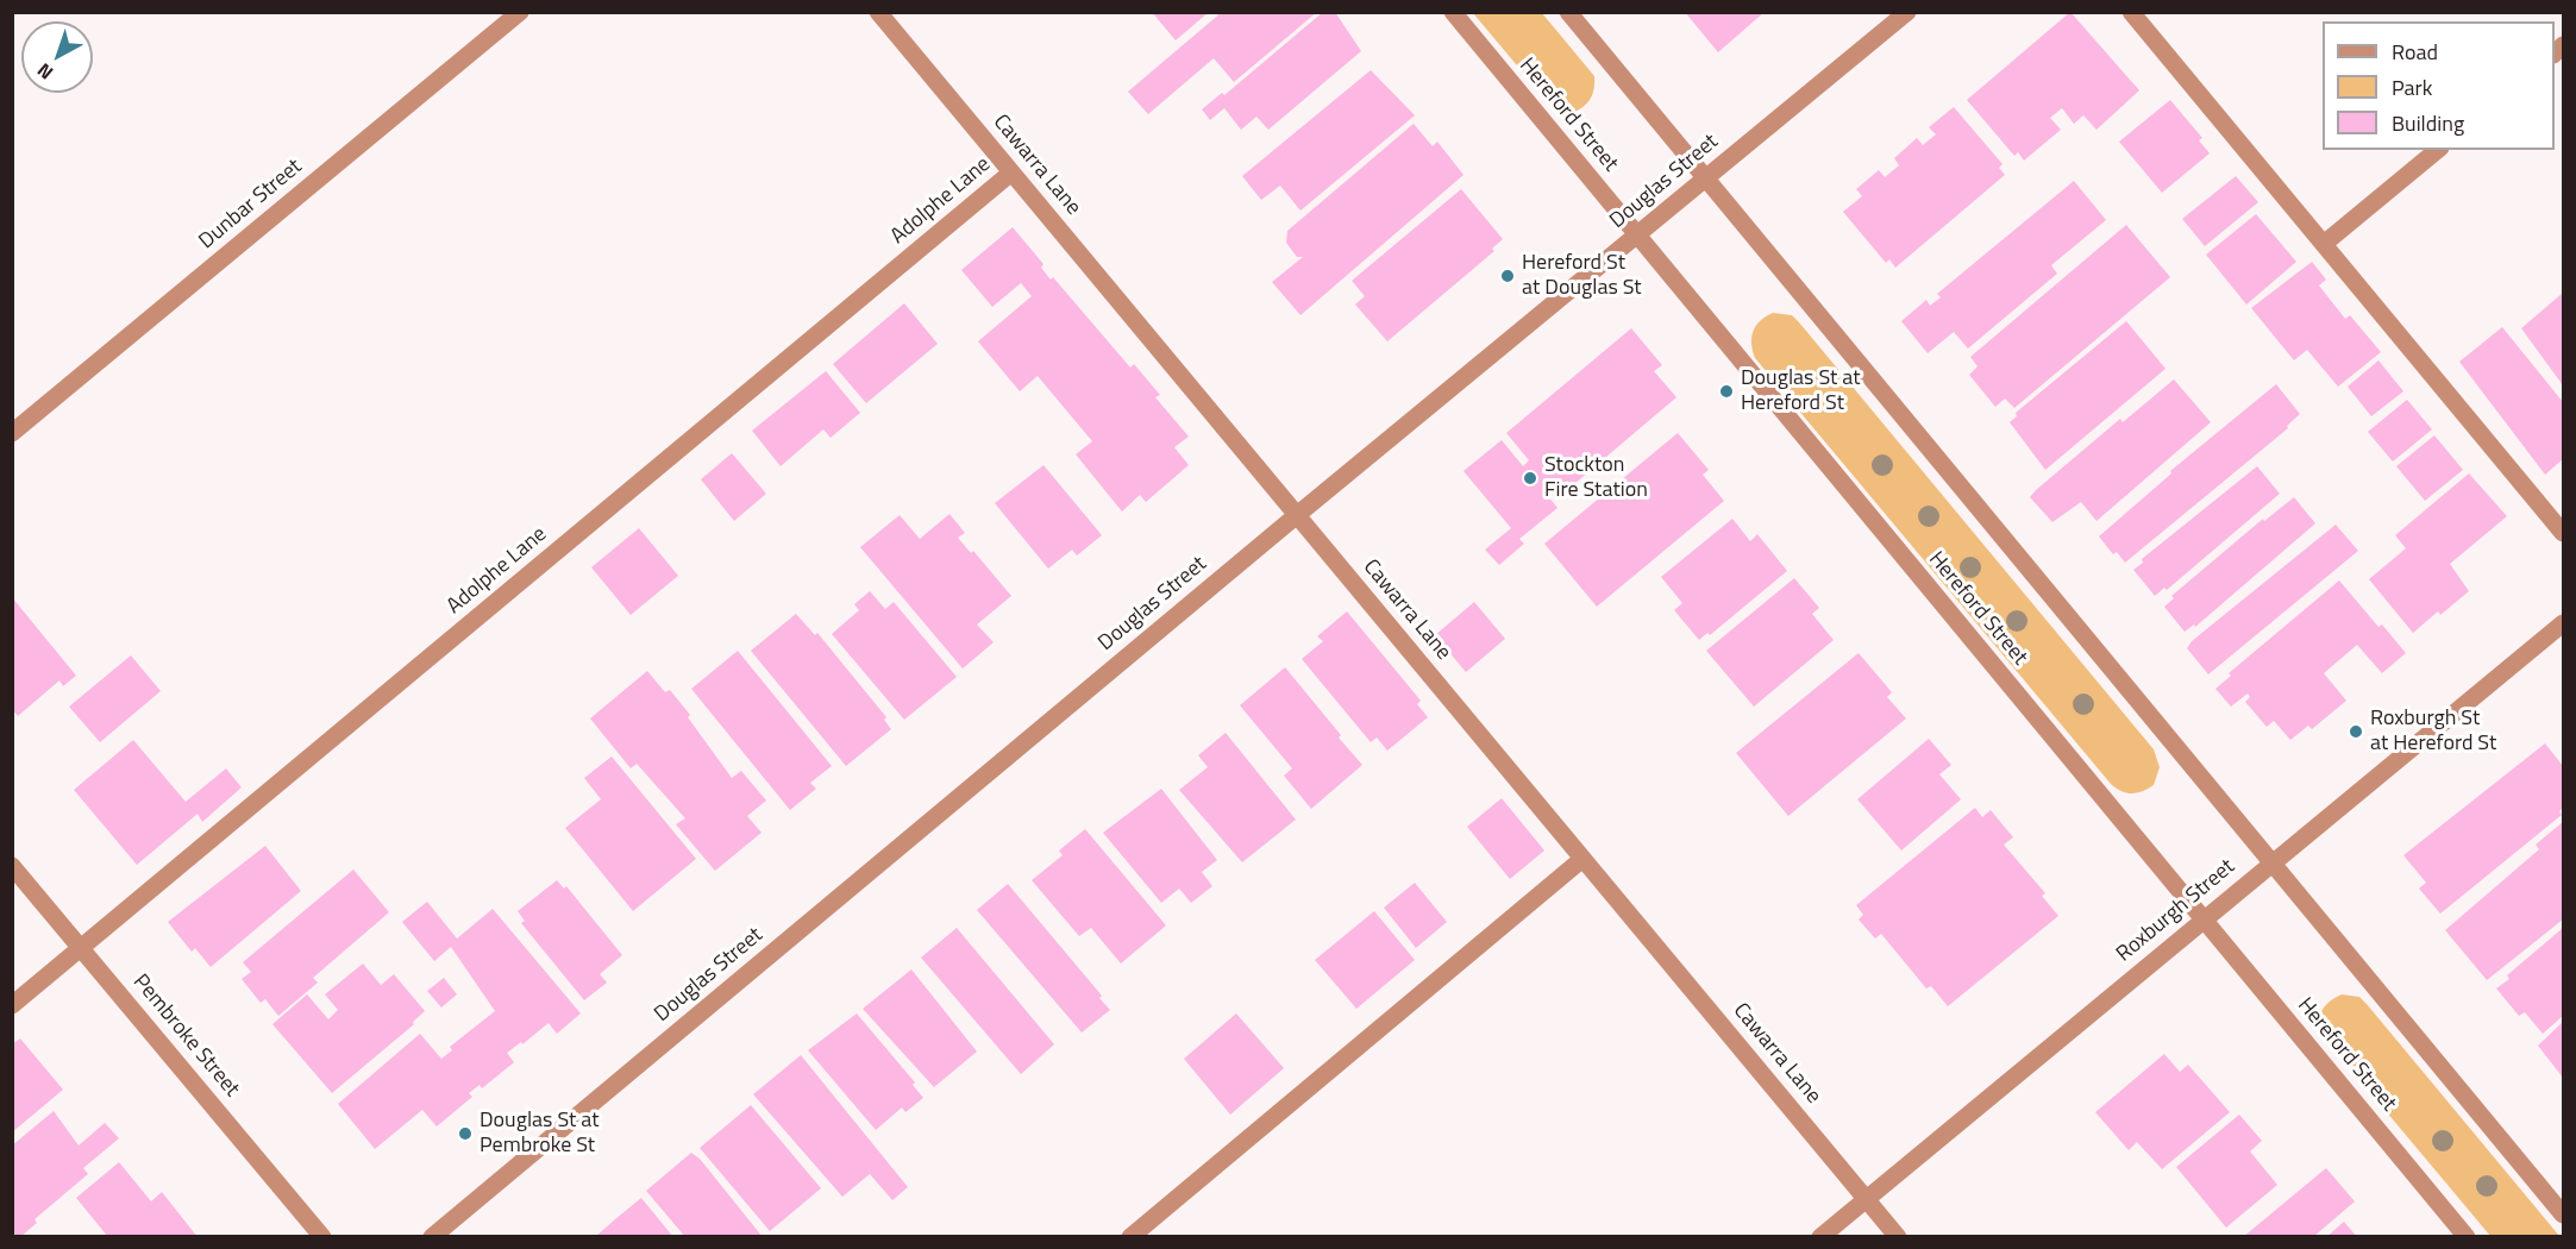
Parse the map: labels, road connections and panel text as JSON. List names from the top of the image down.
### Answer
{
  "streets": {
    "street": [
      "Hereford Street",
      "Cawarra Lane",
      "Douglas Street",
      "Adolphe Lane",
      "Dunbar Street",
      "Roxburgh Street",
      "Pembroke Street"
    ]
  },
  "crossings": [
    ["Hereford Street", "Douglas Street"],
    ["Hereford Street", "Roxburgh Street"],
    ["Cawarra Lane", "Douglas Street"],
    ["Cawarra Lane", "Adolphe Lane"],
    ["Cawarra Lane", "Roxburgh Street"],
    ["Adolphe Lane", "Pembroke Street"]
  ],
  "places": [
    "Hereford St at Douglas St",
    "Douglas St at Hereford St",
    "Stockton Fire Station",
    "Roxburgh St at Hereford St",
    "Douglas St at Pembroke St"
  ],
  "legend": ["Road", "Park", "Building"],
  "north": "bottom left"
}
